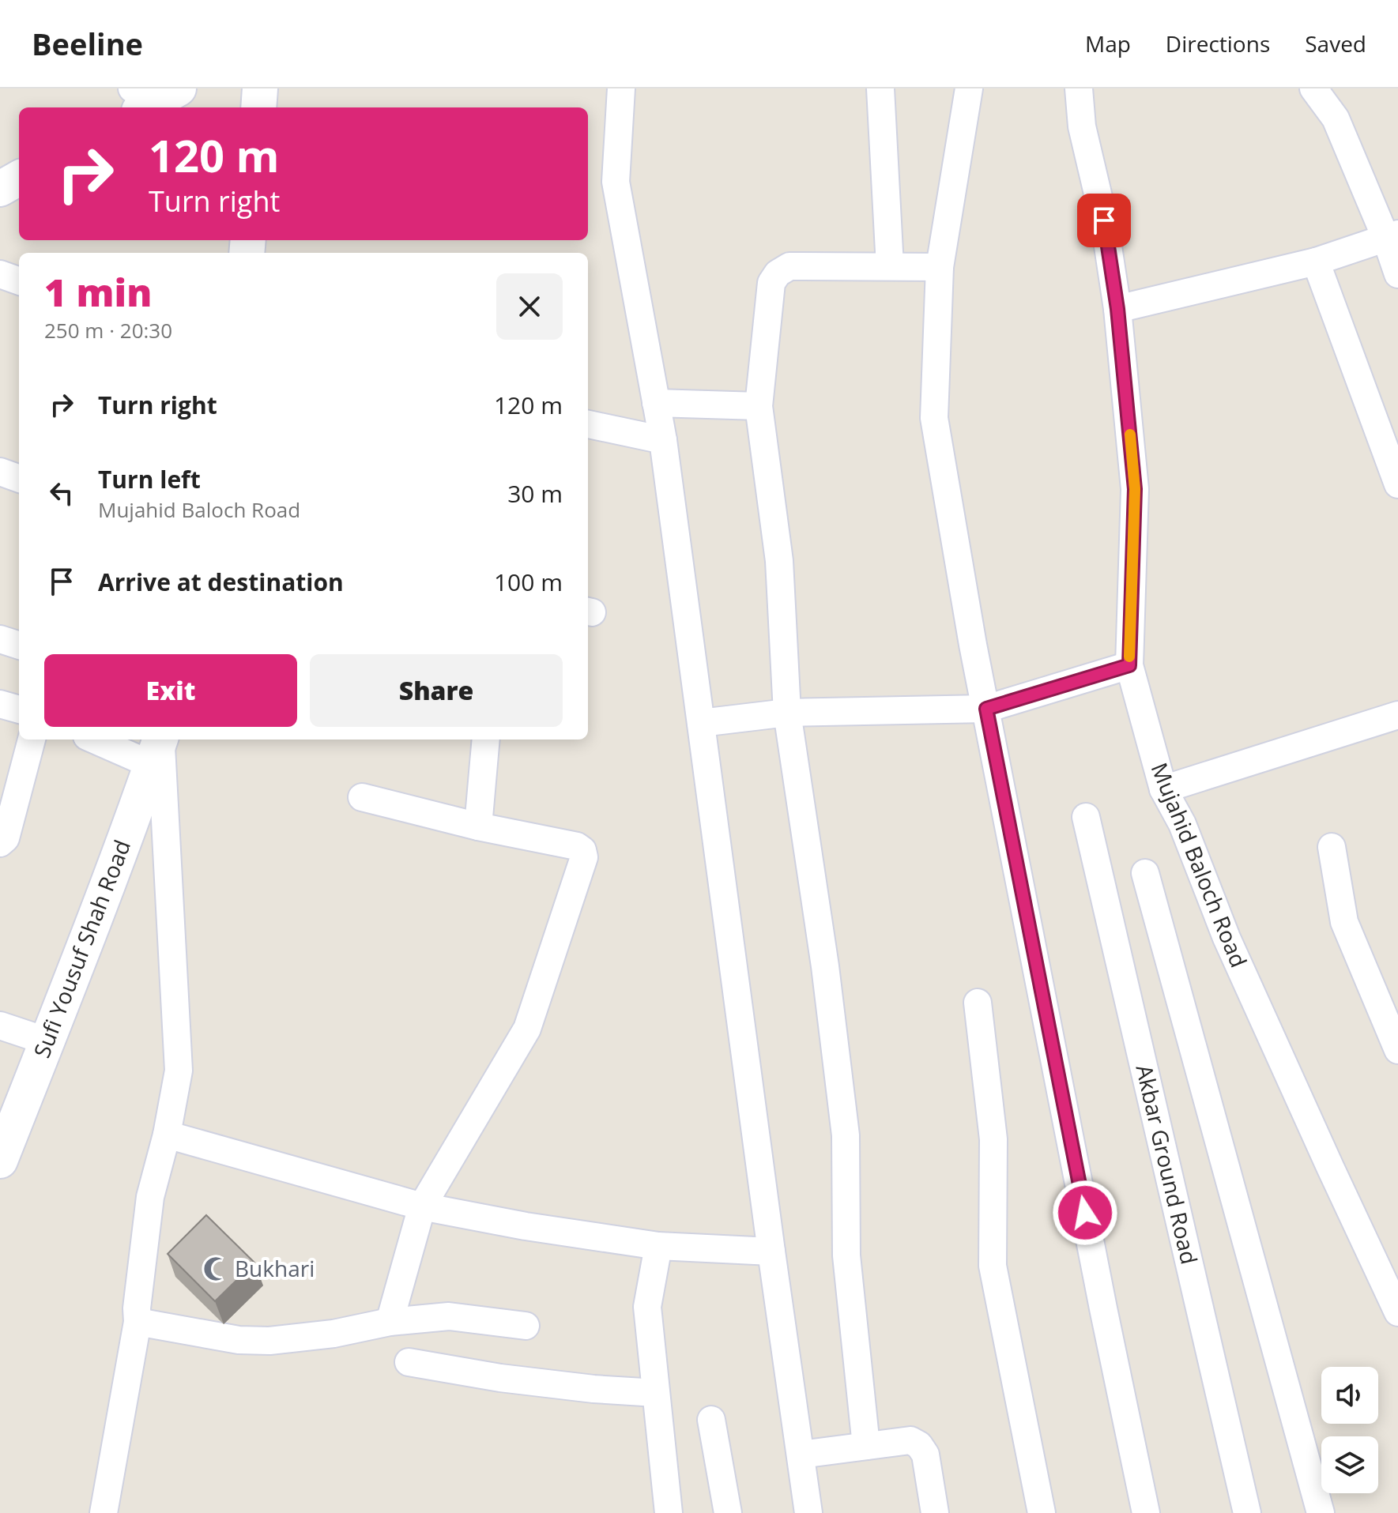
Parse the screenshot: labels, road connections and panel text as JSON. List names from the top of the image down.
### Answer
{
  "streets": {
    "main road": ["Sufi Yousuf Shah Road"],
    "street": ["Mujahid Baloch Road", "Akbar Ground Road"]
  },
  "places": {
    "mosque": ["Bukhari"]
  },
  "page": {
    "header": "Beeline",
    "nav": ["Map", "Directions", "Saved"],
    "turn": ["120 m", "Turn right"],
    "heading": ["1 min", "250 m · 20:30"],
    "list": [
      {
        "name": "Turn right",
        "value": "120 m"
      },
      {
        "name": "Turn left",
        "note": "Mujahid Baloch Road",
        "value": "30 m"
      },
      {
        "name": "Arrive at destination",
        "value": "100 m"
      }
    ],
    "buttons": ["Exit", "Share"]
  }
}
